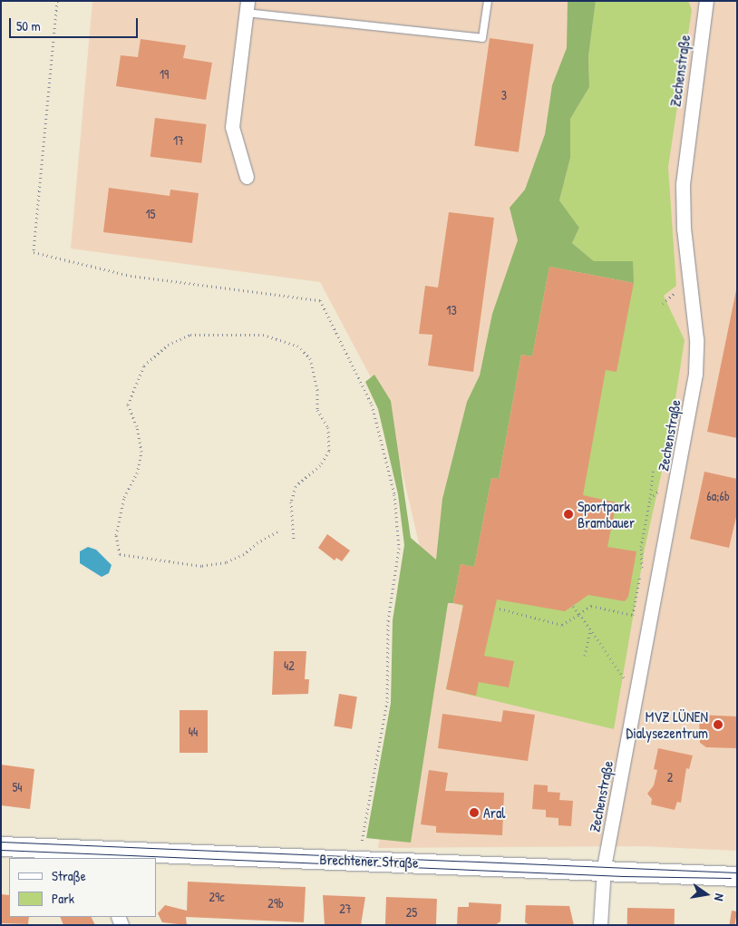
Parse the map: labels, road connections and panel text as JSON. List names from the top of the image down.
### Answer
{
  "streets": {
    "main road": ["Brechtener Straße"],
    "street": ["Zechenstraße"]
  },
  "crossings": [
    ["Zechenstraße", "Brechtener Straße"]
  ],
  "places": ["Sportpark Brambauer", "MVZ LÜNEN Dialysezentrum", "Aral"],
  "house_numbers": [
    "19",
    "3",
    "17",
    "15",
    "13",
    "6a;6b",
    "42",
    "44",
    "2",
    "54",
    "29c",
    "29b",
    "27",
    "25"
  ],
  "legend": ["Straße", "Park"],
  "scale_bar": "50 m",
  "north": "right"
}
